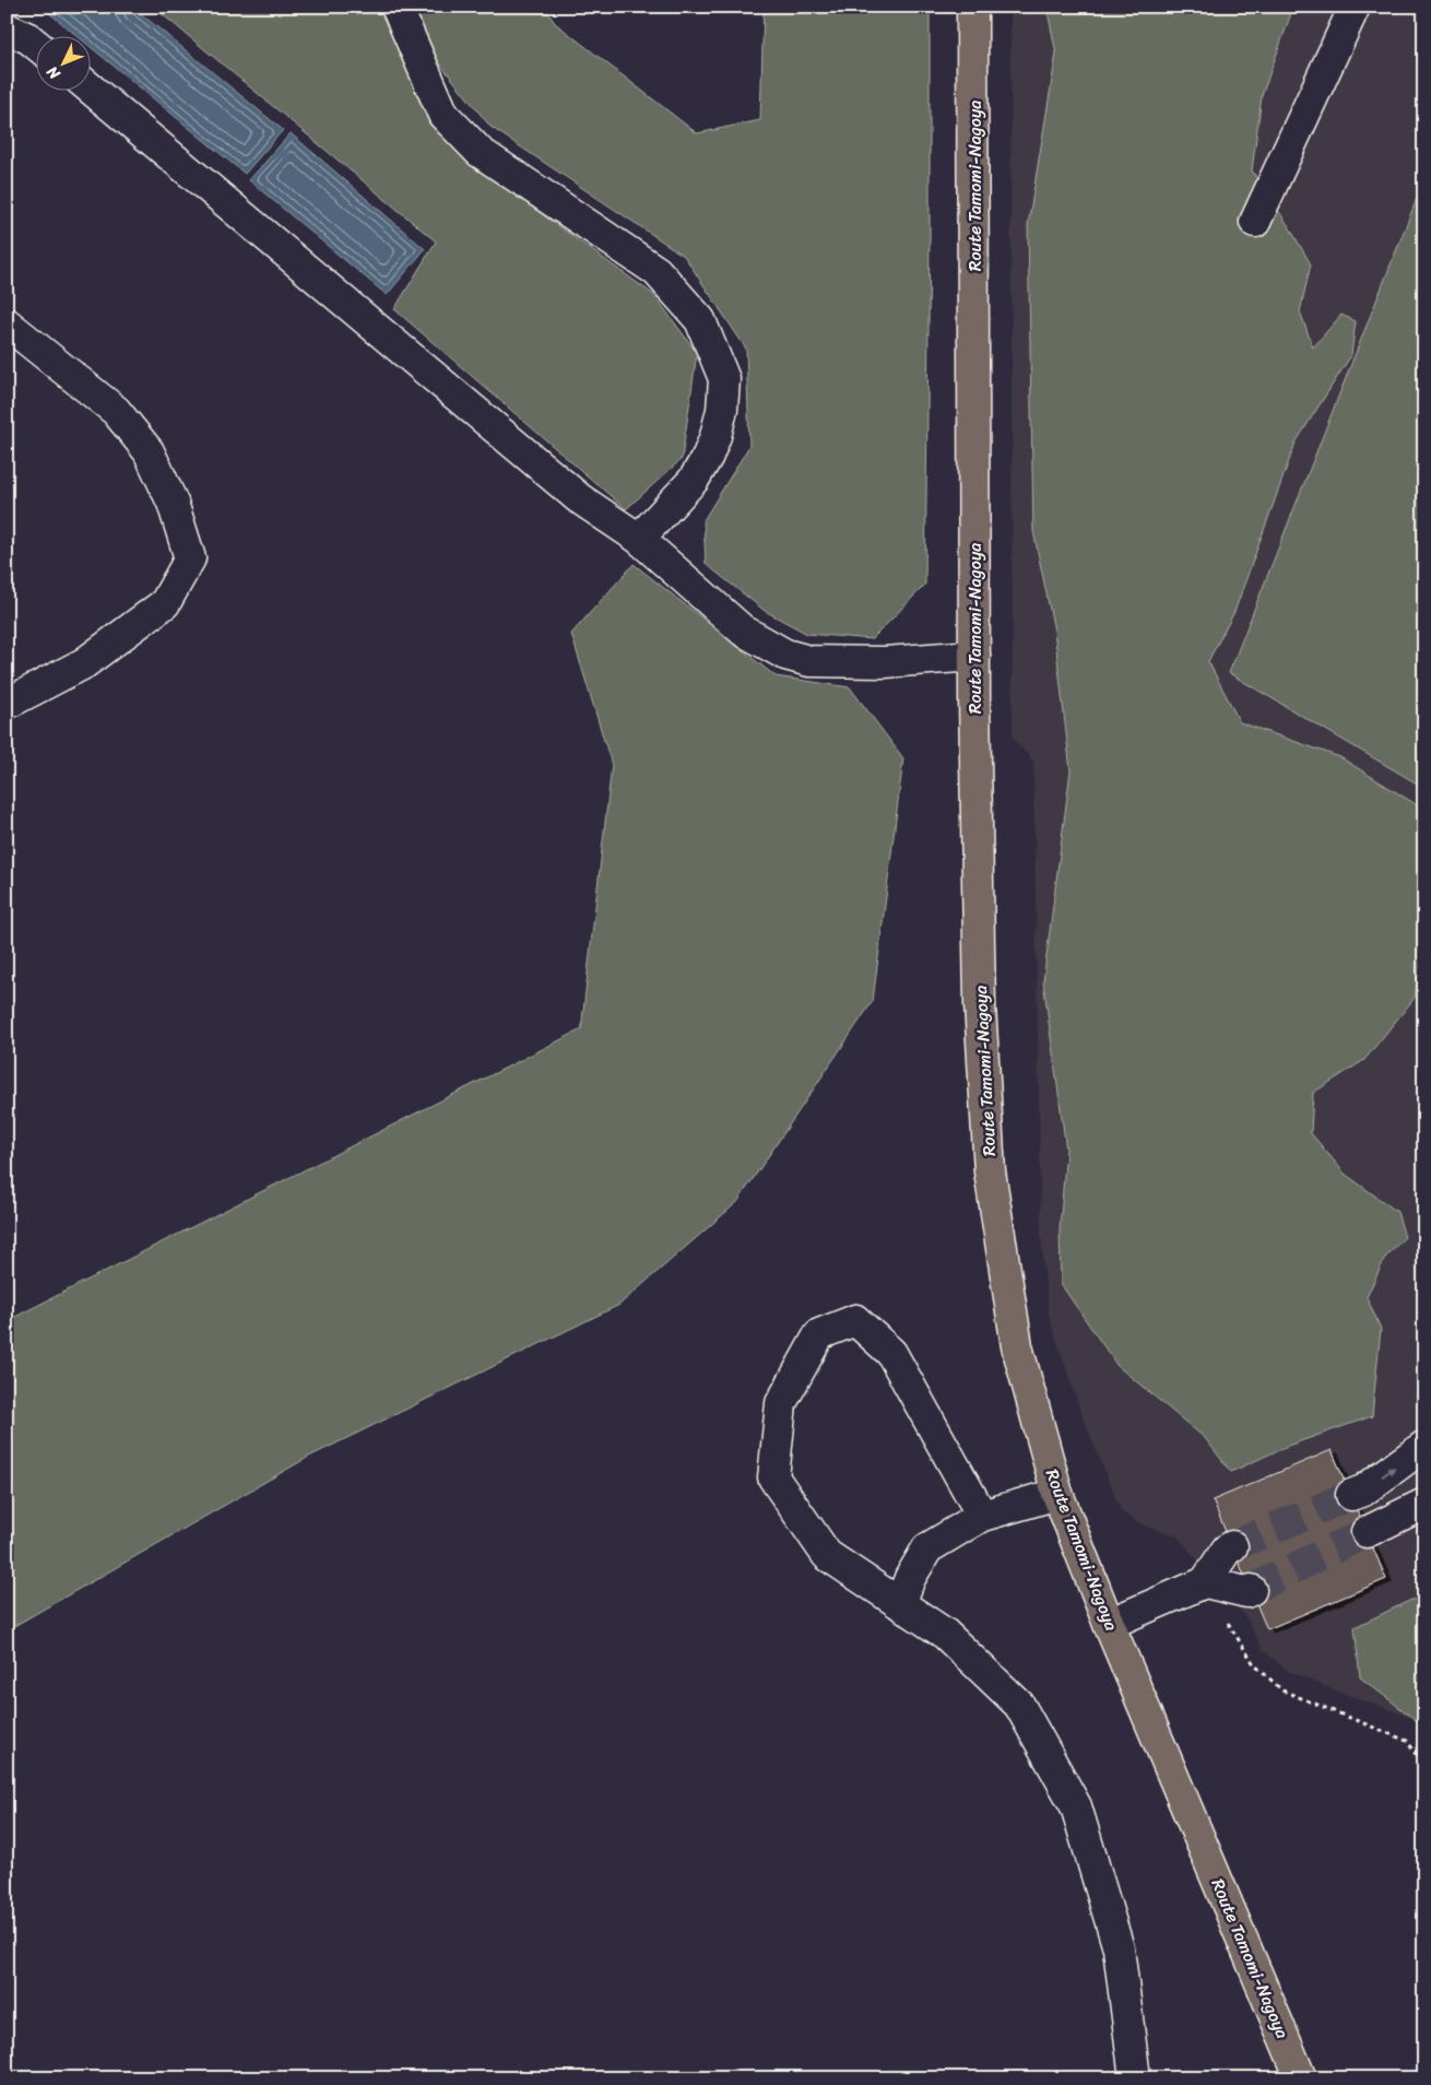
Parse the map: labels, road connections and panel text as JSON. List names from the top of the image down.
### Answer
{
  "streets": {
    "main road": ["Route Tamomi-Nagoya"]
  },
  "north": "bottom left"
}
